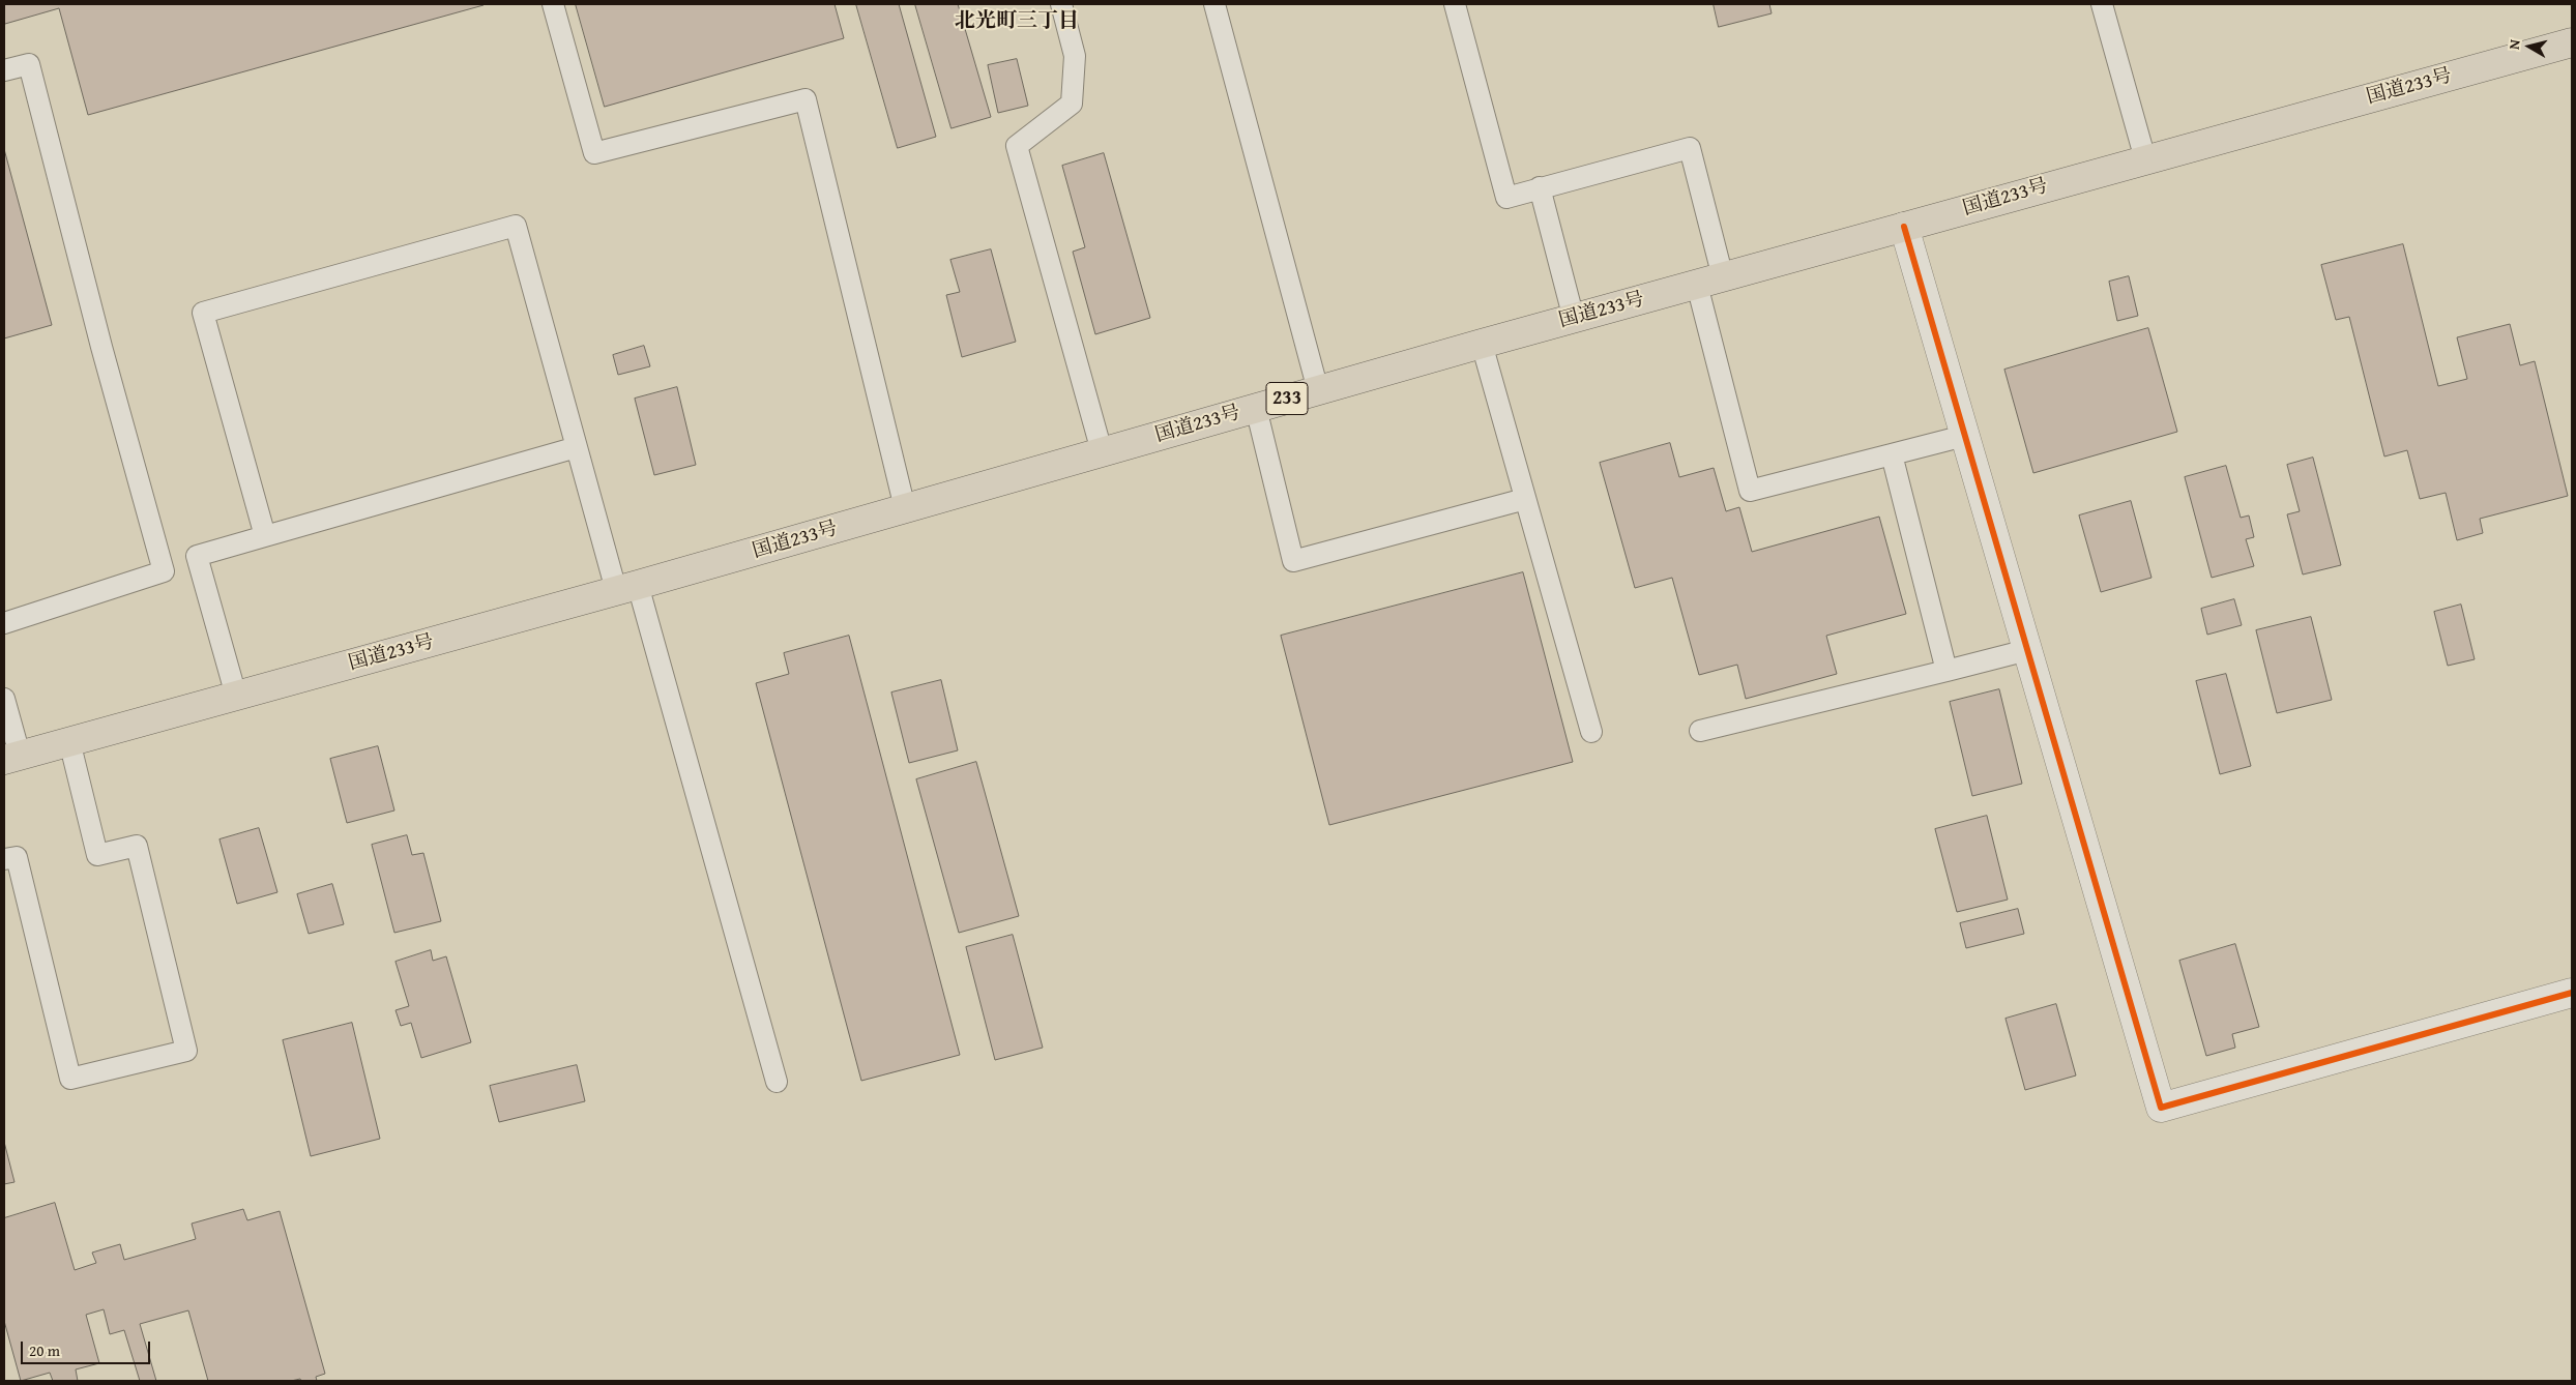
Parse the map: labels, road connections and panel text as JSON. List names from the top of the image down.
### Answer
{
  "streets": {
    "highway": ["国道233号", "233"]
  },
  "districts": ["北光町三丁目"],
  "scale_bar": "20 m",
  "north": "left"
}
